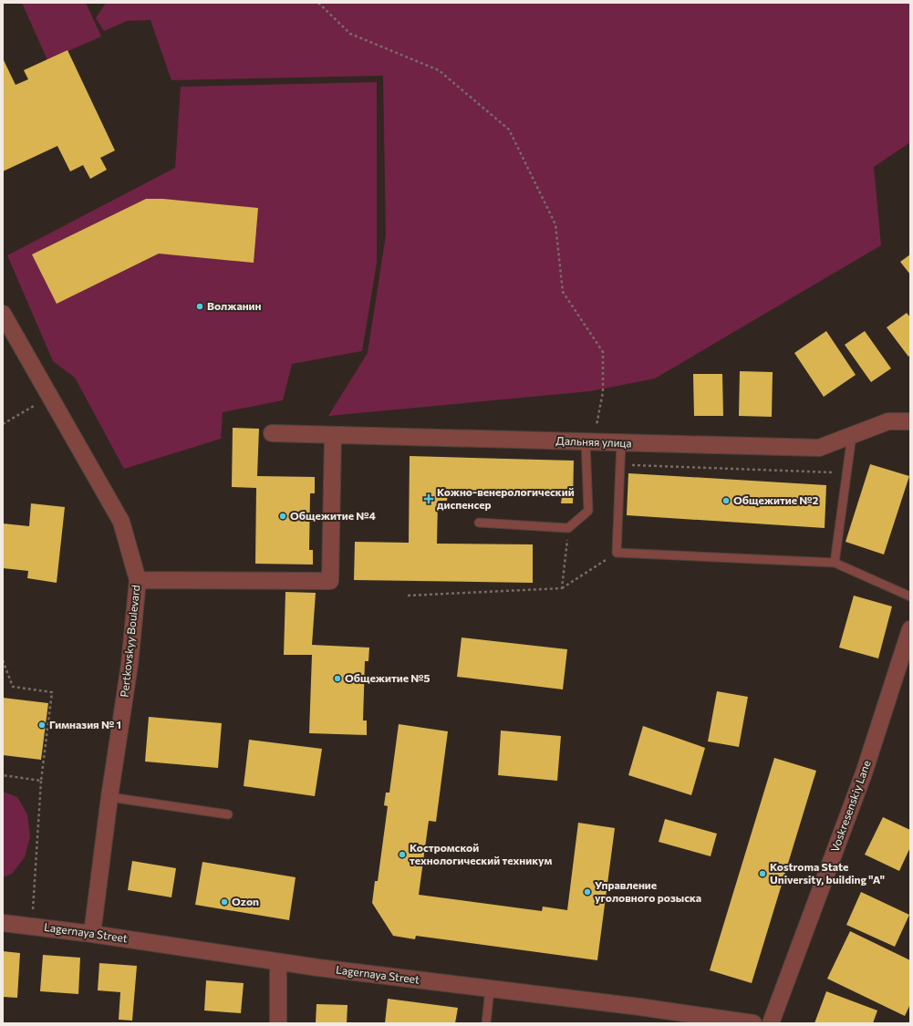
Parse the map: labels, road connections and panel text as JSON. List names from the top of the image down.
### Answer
{
  "streets": {
    "street": [
      "Дальняя улица",
      "Pertkovskyy Boulevard",
      "Voskresenskiy Lane",
      "Lagernaya Street"
    ]
  },
  "crossings": [
    ["Pertkovskyy Boulevard", "Lagernaya Street"]
  ],
  "places": {
    "other": [
      "Волжанин",
      "Общежитие №2",
      "Общежитие №4",
      "Общежитие №5",
      "Гимназия № 1",
      "Костромской технологический техникум",
      "Kostroma State University, building \"A\"",
      "Управление уголовного розыска",
      "Ozon"
    ],
    "health": ["Кожно-венерологический диспенсер"]
  }
}
